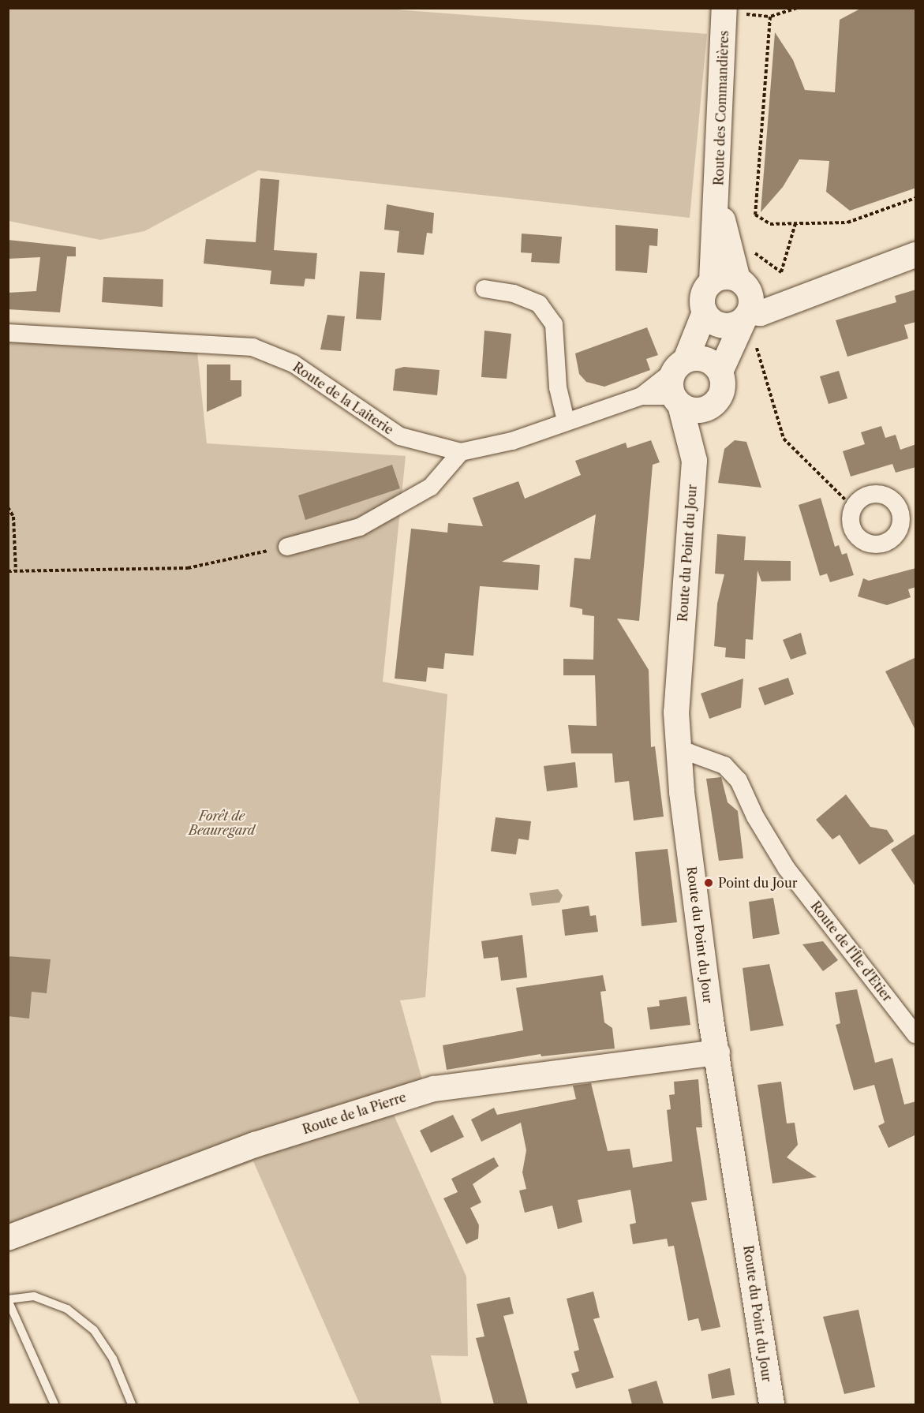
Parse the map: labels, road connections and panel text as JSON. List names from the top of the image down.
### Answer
{
  "streets": {
    "main road": ["Route des Commandières", "Route du Point du Jour", "Route de la Pierre"],
    "street": ["Route de la Laiterie", "Route de l'Île d'Etier"]
  },
  "crossings": [
    ["Route des Commandières", "Route de la Laiterie"],
    ["Route des Commandières", "Route du Point du Jour"],
    ["Route de la Laiterie", "Route du Point du Jour"],
    ["Route du Point du Jour", "Route de l'Île d'Etier"],
    ["Route du Point du Jour", "Route de la Pierre"]
  ],
  "parks": ["Forêt de Beauregard"],
  "places": ["Point du Jour"]
}
